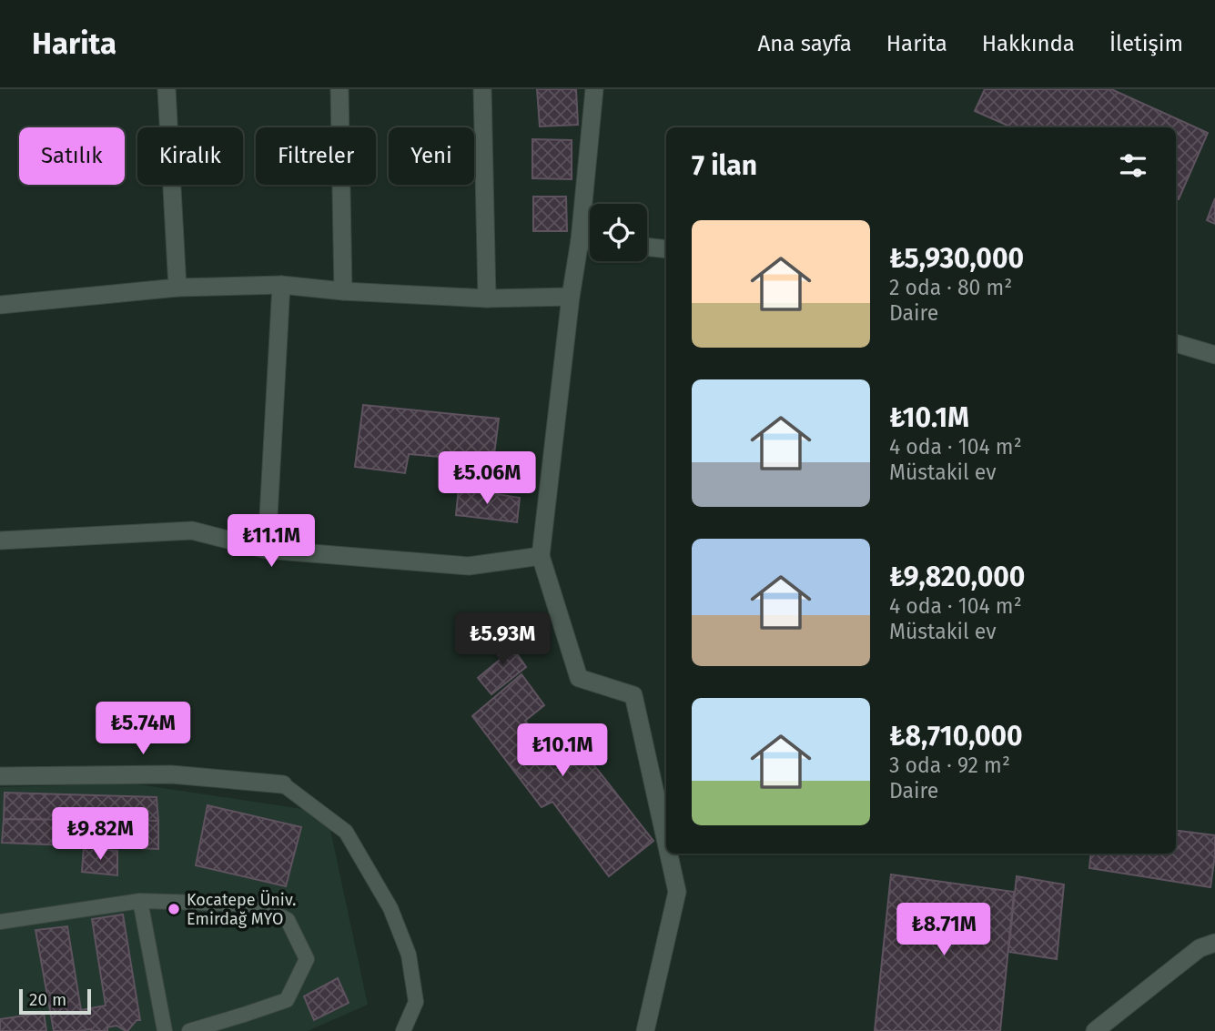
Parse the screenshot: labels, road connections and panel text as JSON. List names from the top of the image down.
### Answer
{
  "places": ["Kocatepe Üniv. Emirdağ MYO"],
  "scale_bar": "20 m",
  "page": {
    "header": "Harita",
    "nav": [
      "Ana sayfa",
      "Harita",
      "Hakkında",
      "İletişim"
    ],
    "chip": [
      "Satılık",
      "Kiralık",
      "Filtreler",
      "Yeni"
    ],
    "heading": "7 ilan",
    "list": [
      {
        "name": "₺5,930,000",
        "note": "2 oda · 80 m² · Daire"
      },
      {
        "name": "₺10.1M",
        "note": "4 oda · 104 m² · Müstakil ev"
      },
      {
        "name": "₺9,820,000",
        "note": "4 oda · 104 m² · Müstakil ev"
      },
      {
        "name": "₺8,710,000",
        "note": "3 oda · 92 m² · Daire"
      }
    ],
    "price": [
      "₺5.06M",
      "₺11.1M",
      "₺5.93M",
      "₺5.74M",
      "₺10.1M",
      "₺9.82M",
      "₺8.71M"
    ],
    "scale": "20 m"
  }
}
